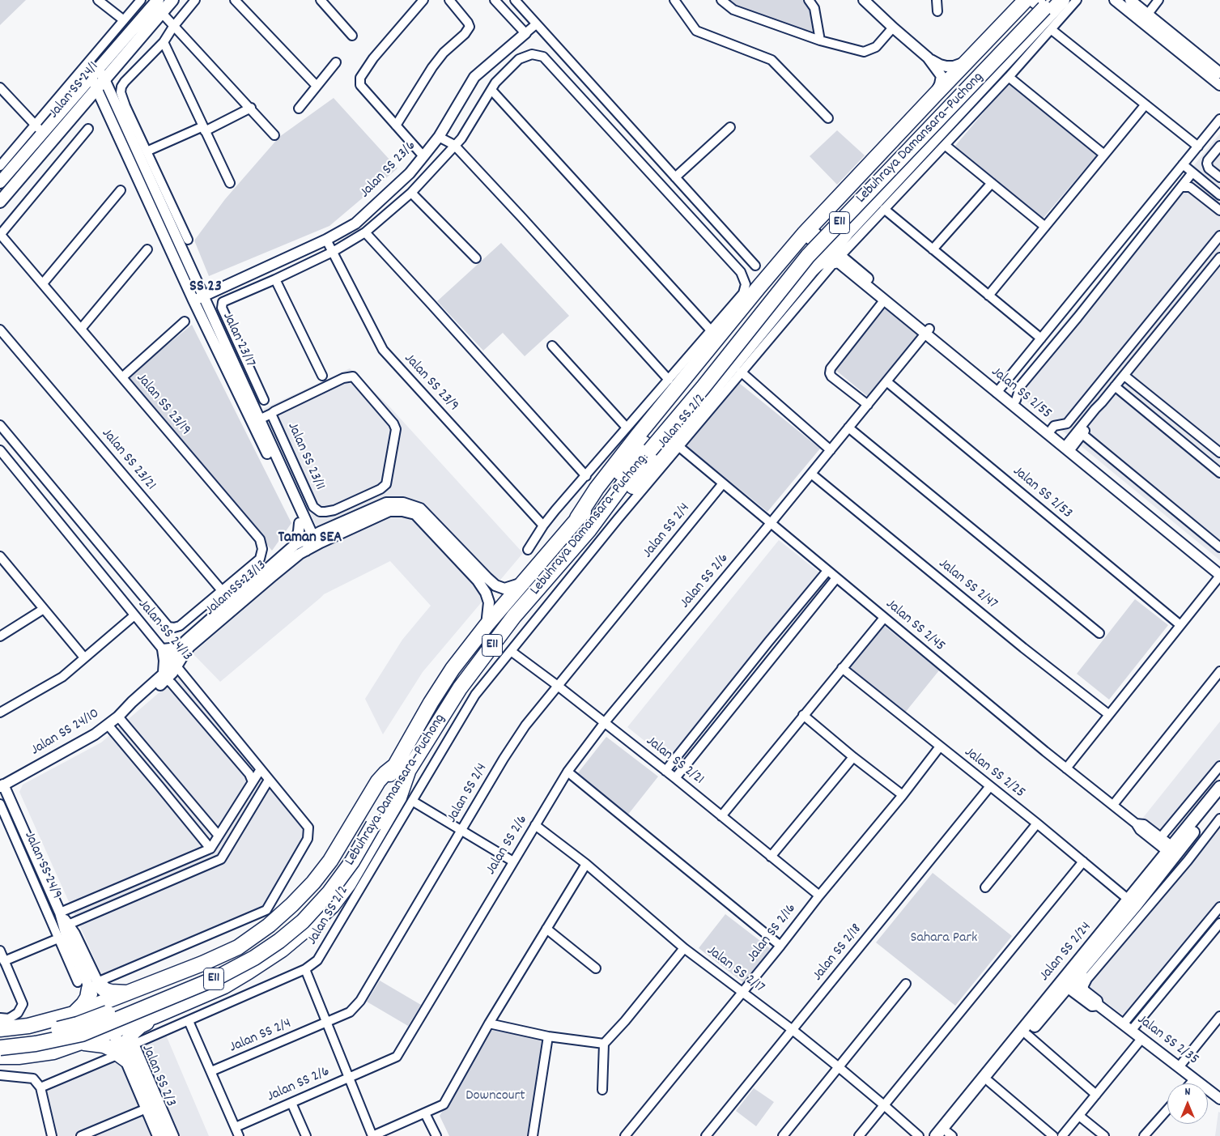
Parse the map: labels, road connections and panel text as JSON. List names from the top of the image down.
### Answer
{
  "streets": {
    "highway": ["Lebuhraya Damansara–Puchong", "E11"],
    "main road": ["Jalan SS 24/1", "Jalan SS 2/24", "Jalan SS 2/3"],
    "street": [
      "Jalan SS 23/6",
      "Jalan 23/17",
      "Jalan SS 23/9",
      "Jalan SS 2/55",
      "Jalan SS 23/19",
      "Jalan SS 2/2",
      "Jalan SS 23/11",
      "Jalan SS 23/21",
      "Jalan SS 2/53",
      "Jalan SS 2/4",
      "Jalan SS 2/6",
      "Jalan SS 2/47",
      "Jalan SS 23/13",
      "Jalan SS 2/45",
      "Jalan SS 24/13",
      "Jalan SS 24/10",
      "Jalan SS 2/21",
      "Jalan SS 2/25",
      "Jalan SS 24/9",
      "Jalan SS 2/16",
      "Jalan SS 2/18",
      "Jalan SS 2/17",
      "Jalan SS 2/35"
    ]
  },
  "crossings": [
    ["Jalan SS 24/1", "Jalan 23/17"],
    ["Lebuhraya Damansara–Puchong", "Jalan SS 23/13"],
    ["Jalan SS 23/6", "Jalan 23/17"],
    ["Jalan SS 23/6", "Jalan SS 23/9"],
    ["Jalan 23/17", "Jalan SS 23/11"],
    ["Jalan 23/17", "Jalan SS 23/13"],
    ["Jalan SS 2/55", "Jalan SS 2/2"],
    ["Jalan SS 2/55", "Jalan SS 2/6"],
    ["Jalan SS 23/19", "Jalan SS 23/21"],
    ["Jalan SS 2/2", "Jalan SS 2/45"],
    ["Jalan SS 2/2", "Jalan SS 2/21"],
    ["Jalan SS 2/2", "Jalan SS 2/3"],
    ["Jalan SS 23/21", "Jalan SS 23/13"],
    ["Jalan SS 2/53", "Jalan SS 2/6"],
    ["Jalan SS 2/4", "Jalan SS 2/45"],
    ["Jalan SS 2/4", "Jalan SS 2/21"],
    ["Jalan SS 2/6", "Jalan SS 2/47"],
    ["Jalan SS 2/6", "Jalan SS 2/45"],
    ["Jalan SS 2/6", "Jalan SS 2/21"],
    ["Jalan SS 2/6", "Jalan SS 2/17"],
    ["Jalan SS 23/13", "Jalan SS 24/13"],
    ["Jalan SS 23/13", "Jalan SS 24/10"],
    ["Jalan SS 2/45", "Jalan SS 2/24"],
    ["Jalan SS 24/13", "Jalan SS 24/10"],
    ["Jalan SS 24/13", "Jalan SS 24/9"],
    ["Jalan SS 24/10", "Jalan SS 24/9"],
    ["Jalan SS 2/21", "Jalan SS 2/16"],
    ["Jalan SS 2/25", "Jalan SS 2/16"],
    ["Jalan SS 2/25", "Jalan SS 2/24"],
    ["Jalan SS 2/25", "Jalan SS 2/18"],
    ["Jalan SS 24/9", "Jalan SS 2/3"],
    ["Jalan SS 2/16", "Jalan SS 2/17"],
    ["Jalan SS 2/24", "Jalan SS 2/35"],
    ["Jalan SS 2/18", "Jalan SS 2/17"]
  ],
  "districts": ["SS 23", "Taman SEA"],
  "parks": ["Sahara Park", "Downcourt"],
  "north": "top"
}
